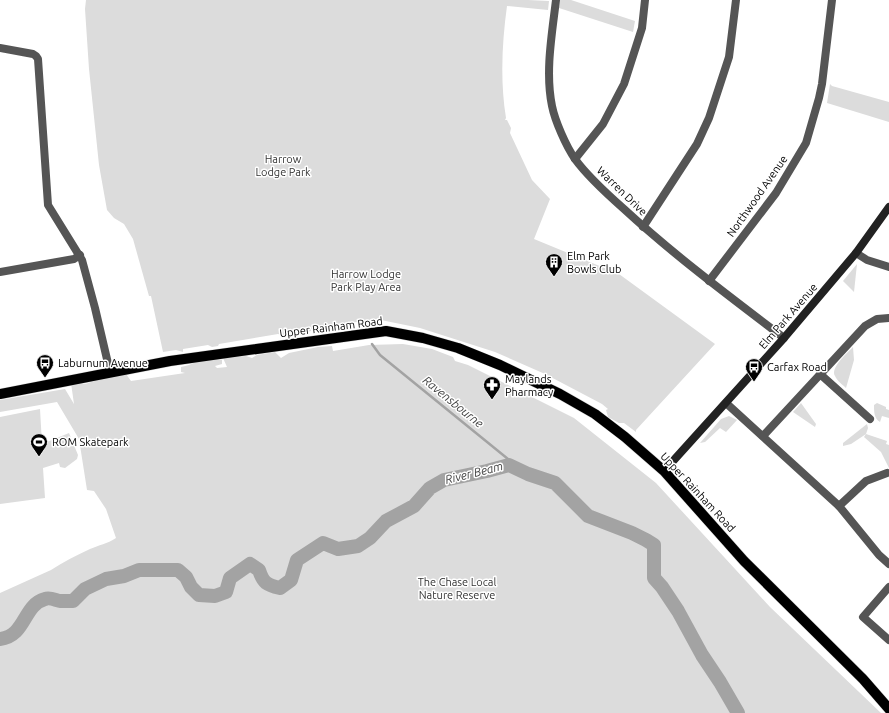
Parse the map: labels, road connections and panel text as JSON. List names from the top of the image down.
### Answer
{
  "streets": {
    "main road": ["Upper Rainham Road"],
    "street": ["Warren Drive", "Northwood Avenue", "Elm Park Avenue"]
  },
  "crossings": [
    ["Warren Drive", "Northwood Avenue"],
    ["Warren Drive", "Elm Park Avenue"],
    ["Elm Park Avenue", "Upper Rainham Road"]
  ],
  "water": ["Ravensbourne", "River Beam"],
  "parks": ["Harrow Lodge Park", "Harrow Lodge Park Play Area", "The Chase Local Nature Reserve"],
  "places": {
    "building": ["Elm Park Bowls Club"],
    "bus stop": ["Laburnum Avenue", "Carfax Road"],
    "pharmacy": ["Maylands Pharmacy"],
    "sports": ["ROM Skatepark"]
  }
}
